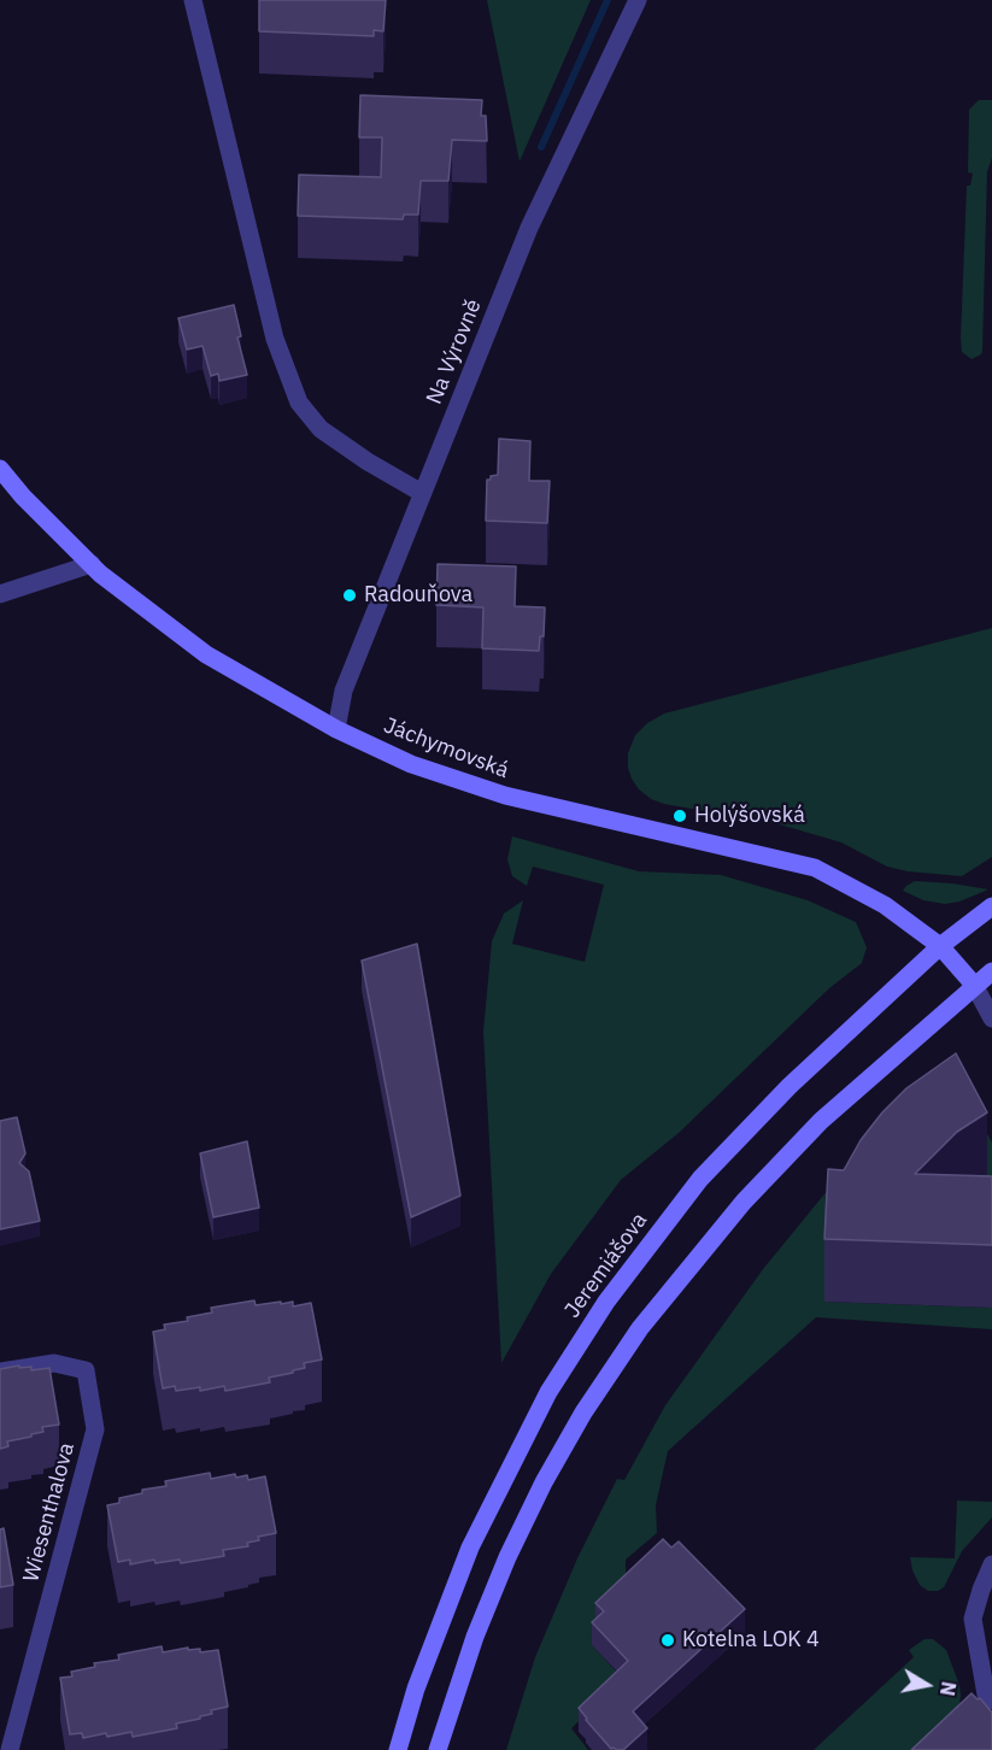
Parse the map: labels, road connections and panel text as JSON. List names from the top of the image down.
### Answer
{
  "streets": {
    "main road": ["Jáchymovská", "Jeremiášova"],
    "street": ["Na Výrovně", "Wiesenthalova"]
  },
  "crossings": [
    ["Na Výrovně", "Jáchymovská"],
    ["Jáchymovská", "Jeremiášova"]
  ],
  "places": ["Radouňova", "Holýšovská", "Kotelna LOK 4"],
  "north": "right"
}
